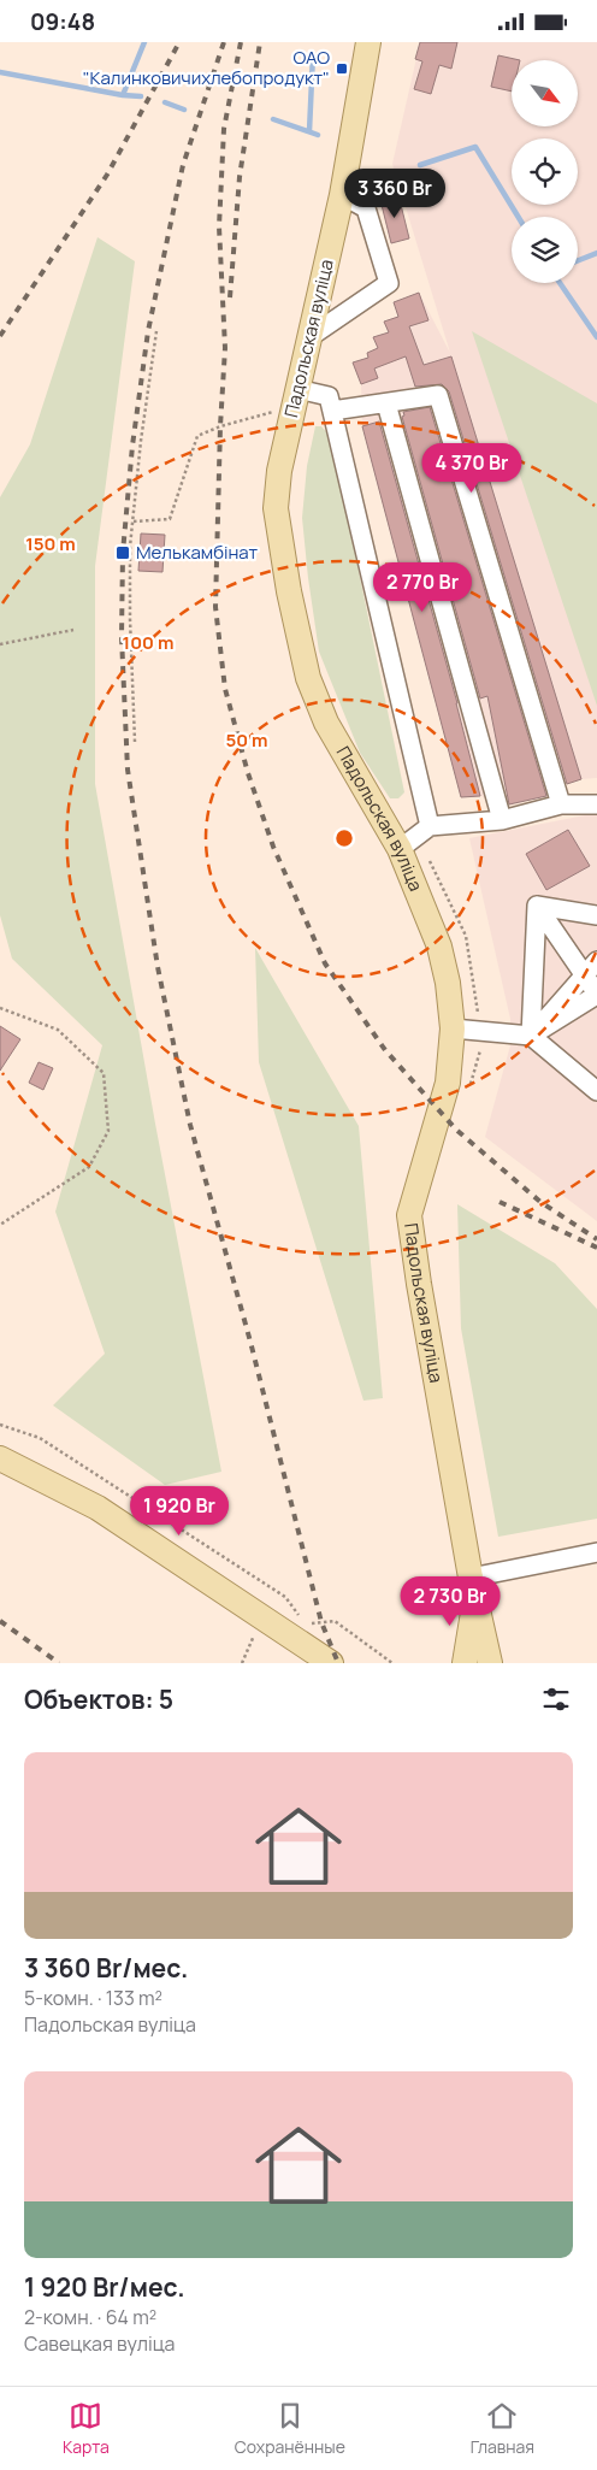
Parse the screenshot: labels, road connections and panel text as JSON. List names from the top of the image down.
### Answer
{
  "streets": {
    "main road": ["Падольская вуліца"]
  },
  "places": {
    "transit": ["ОАО \"Калинковичихлебопродукт\"", "Мелькамбінат"]
  },
  "north": "bottom right",
  "page": {
    "status": "09:48",
    "price": [
      "3 360 Br",
      "4 370 Br",
      "2 770 Br",
      "1 920 Br",
      "2 730 Br"
    ],
    "heading": "Объектов: 5",
    "list": [
      {
        "name": "3 360 Br/мес.",
        "note": "5-комн. · 133 m² · Падольская вуліца"
      },
      {
        "name": "1 920 Br/мес.",
        "note": "2-комн. · 64 m² · Савецкая вуліца"
      }
    ],
    "tabs": ["Карта", "Сохранённые", "Главная"]
  },
  "rings": ["150 m", "100 m", "50 m"]
}
